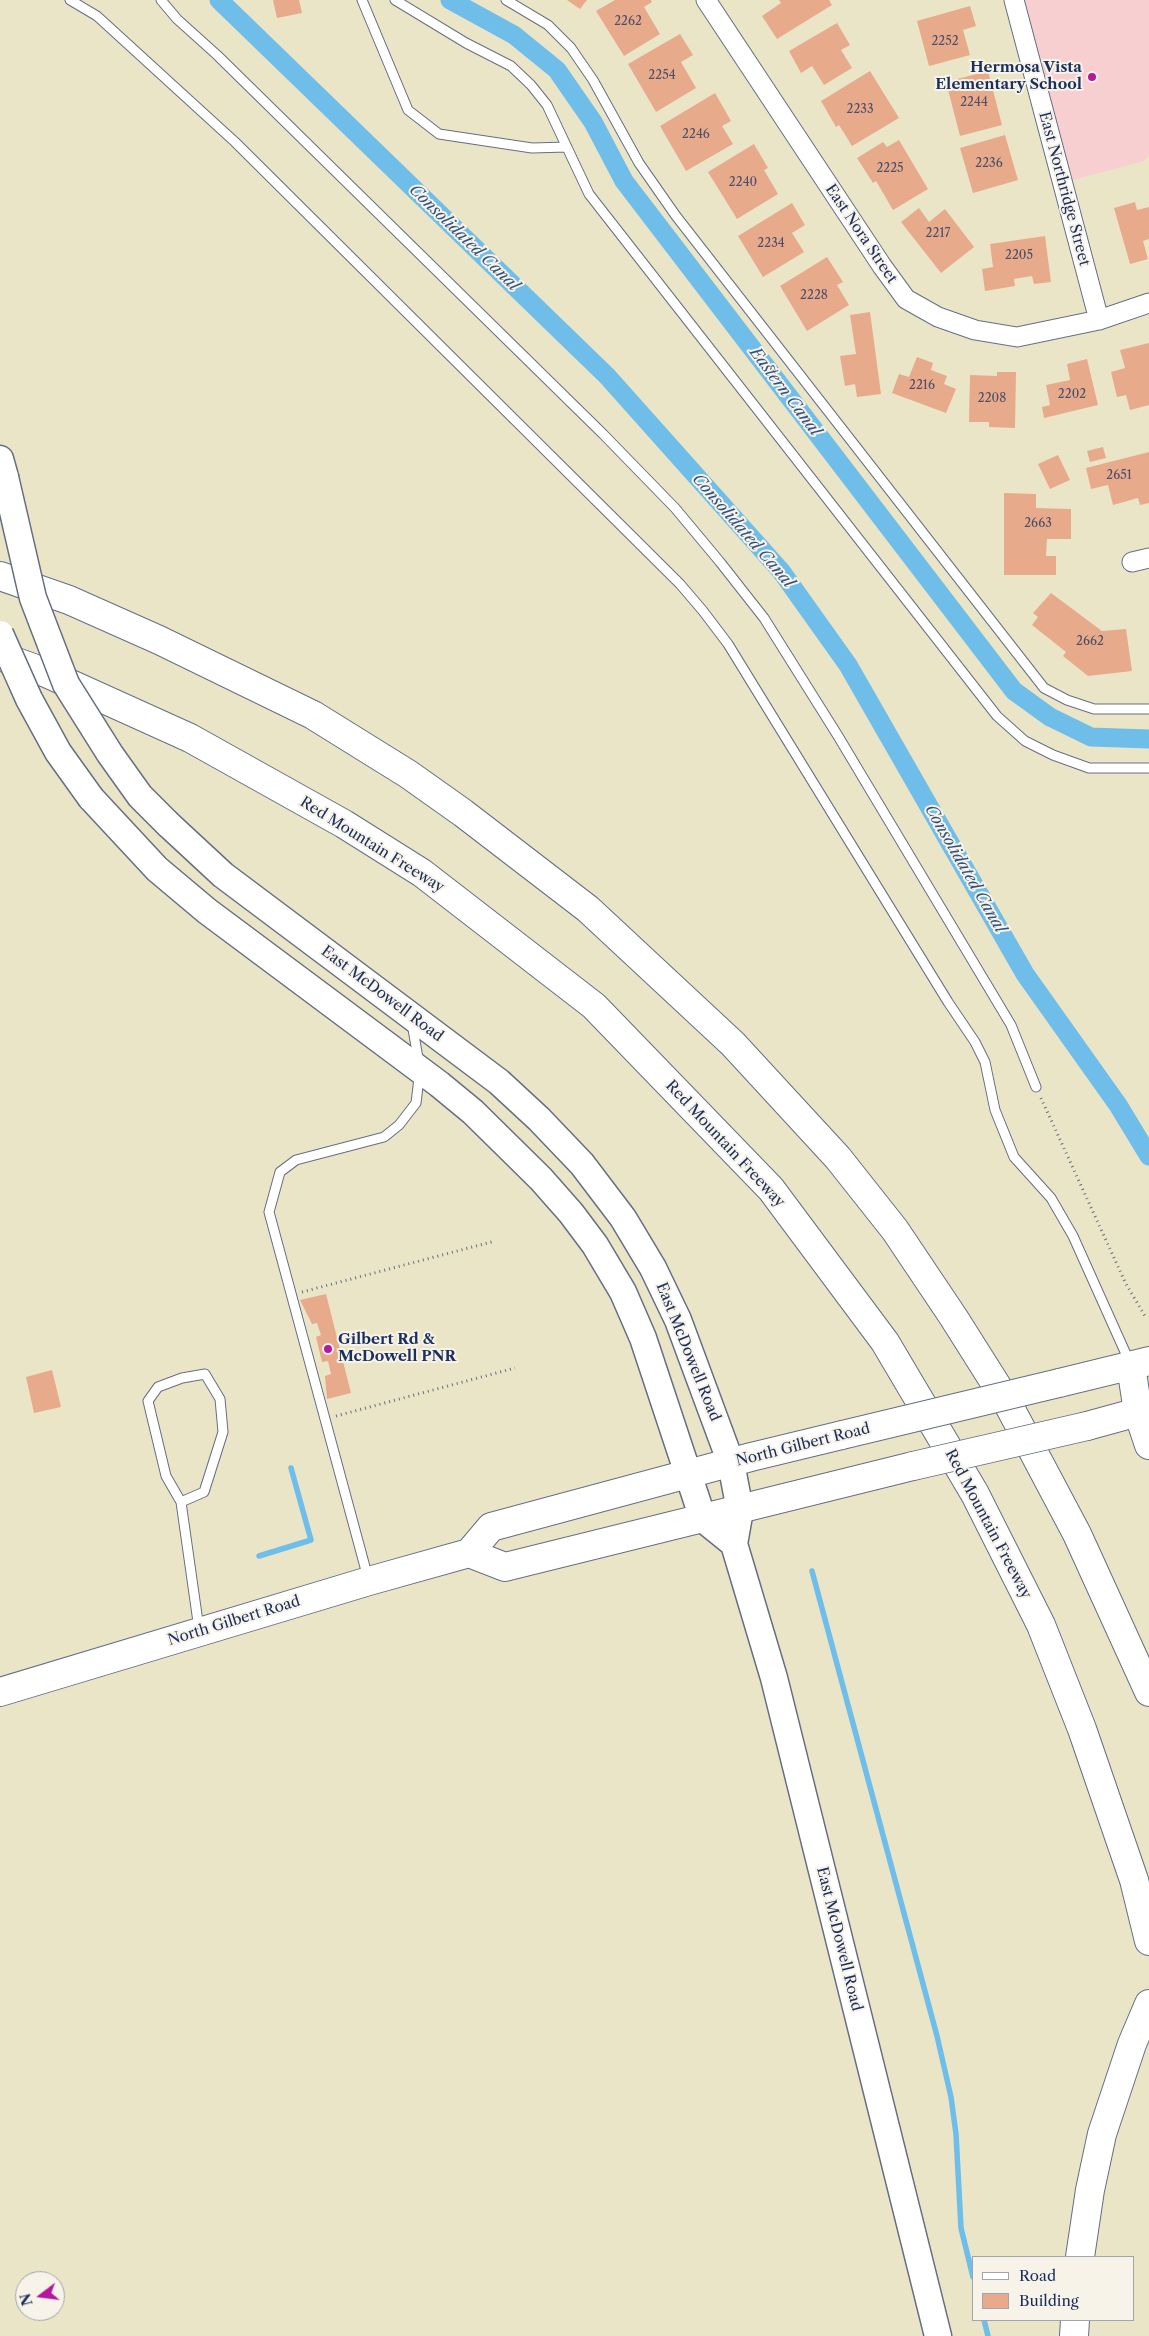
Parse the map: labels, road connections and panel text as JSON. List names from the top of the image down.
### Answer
{
  "streets": {
    "main road": ["Red Mountain Freeway", "East McDowell Road", "North Gilbert Road"],
    "street": ["East Northridge Street", "East Nora Street"]
  },
  "crossings": [
    ["East Northridge Street", "East Nora Street"],
    ["East McDowell Road", "North Gilbert Road"]
  ],
  "water": ["Consolidated Canal", "Eastern Canal"],
  "places": ["Hermosa Vista Elementary School", "Gilbert Rd & McDowell PNR"],
  "house_numbers": [
    "2262",
    "2252",
    "2254",
    "2244",
    "2233",
    "2246",
    "2236",
    "2225",
    "2240",
    "2217",
    "2234",
    "2205",
    "2228",
    "2216",
    "2202",
    "2208",
    "2651",
    "2663",
    "2662"
  ],
  "legend": ["Road", "Building"],
  "north": "left"
}
